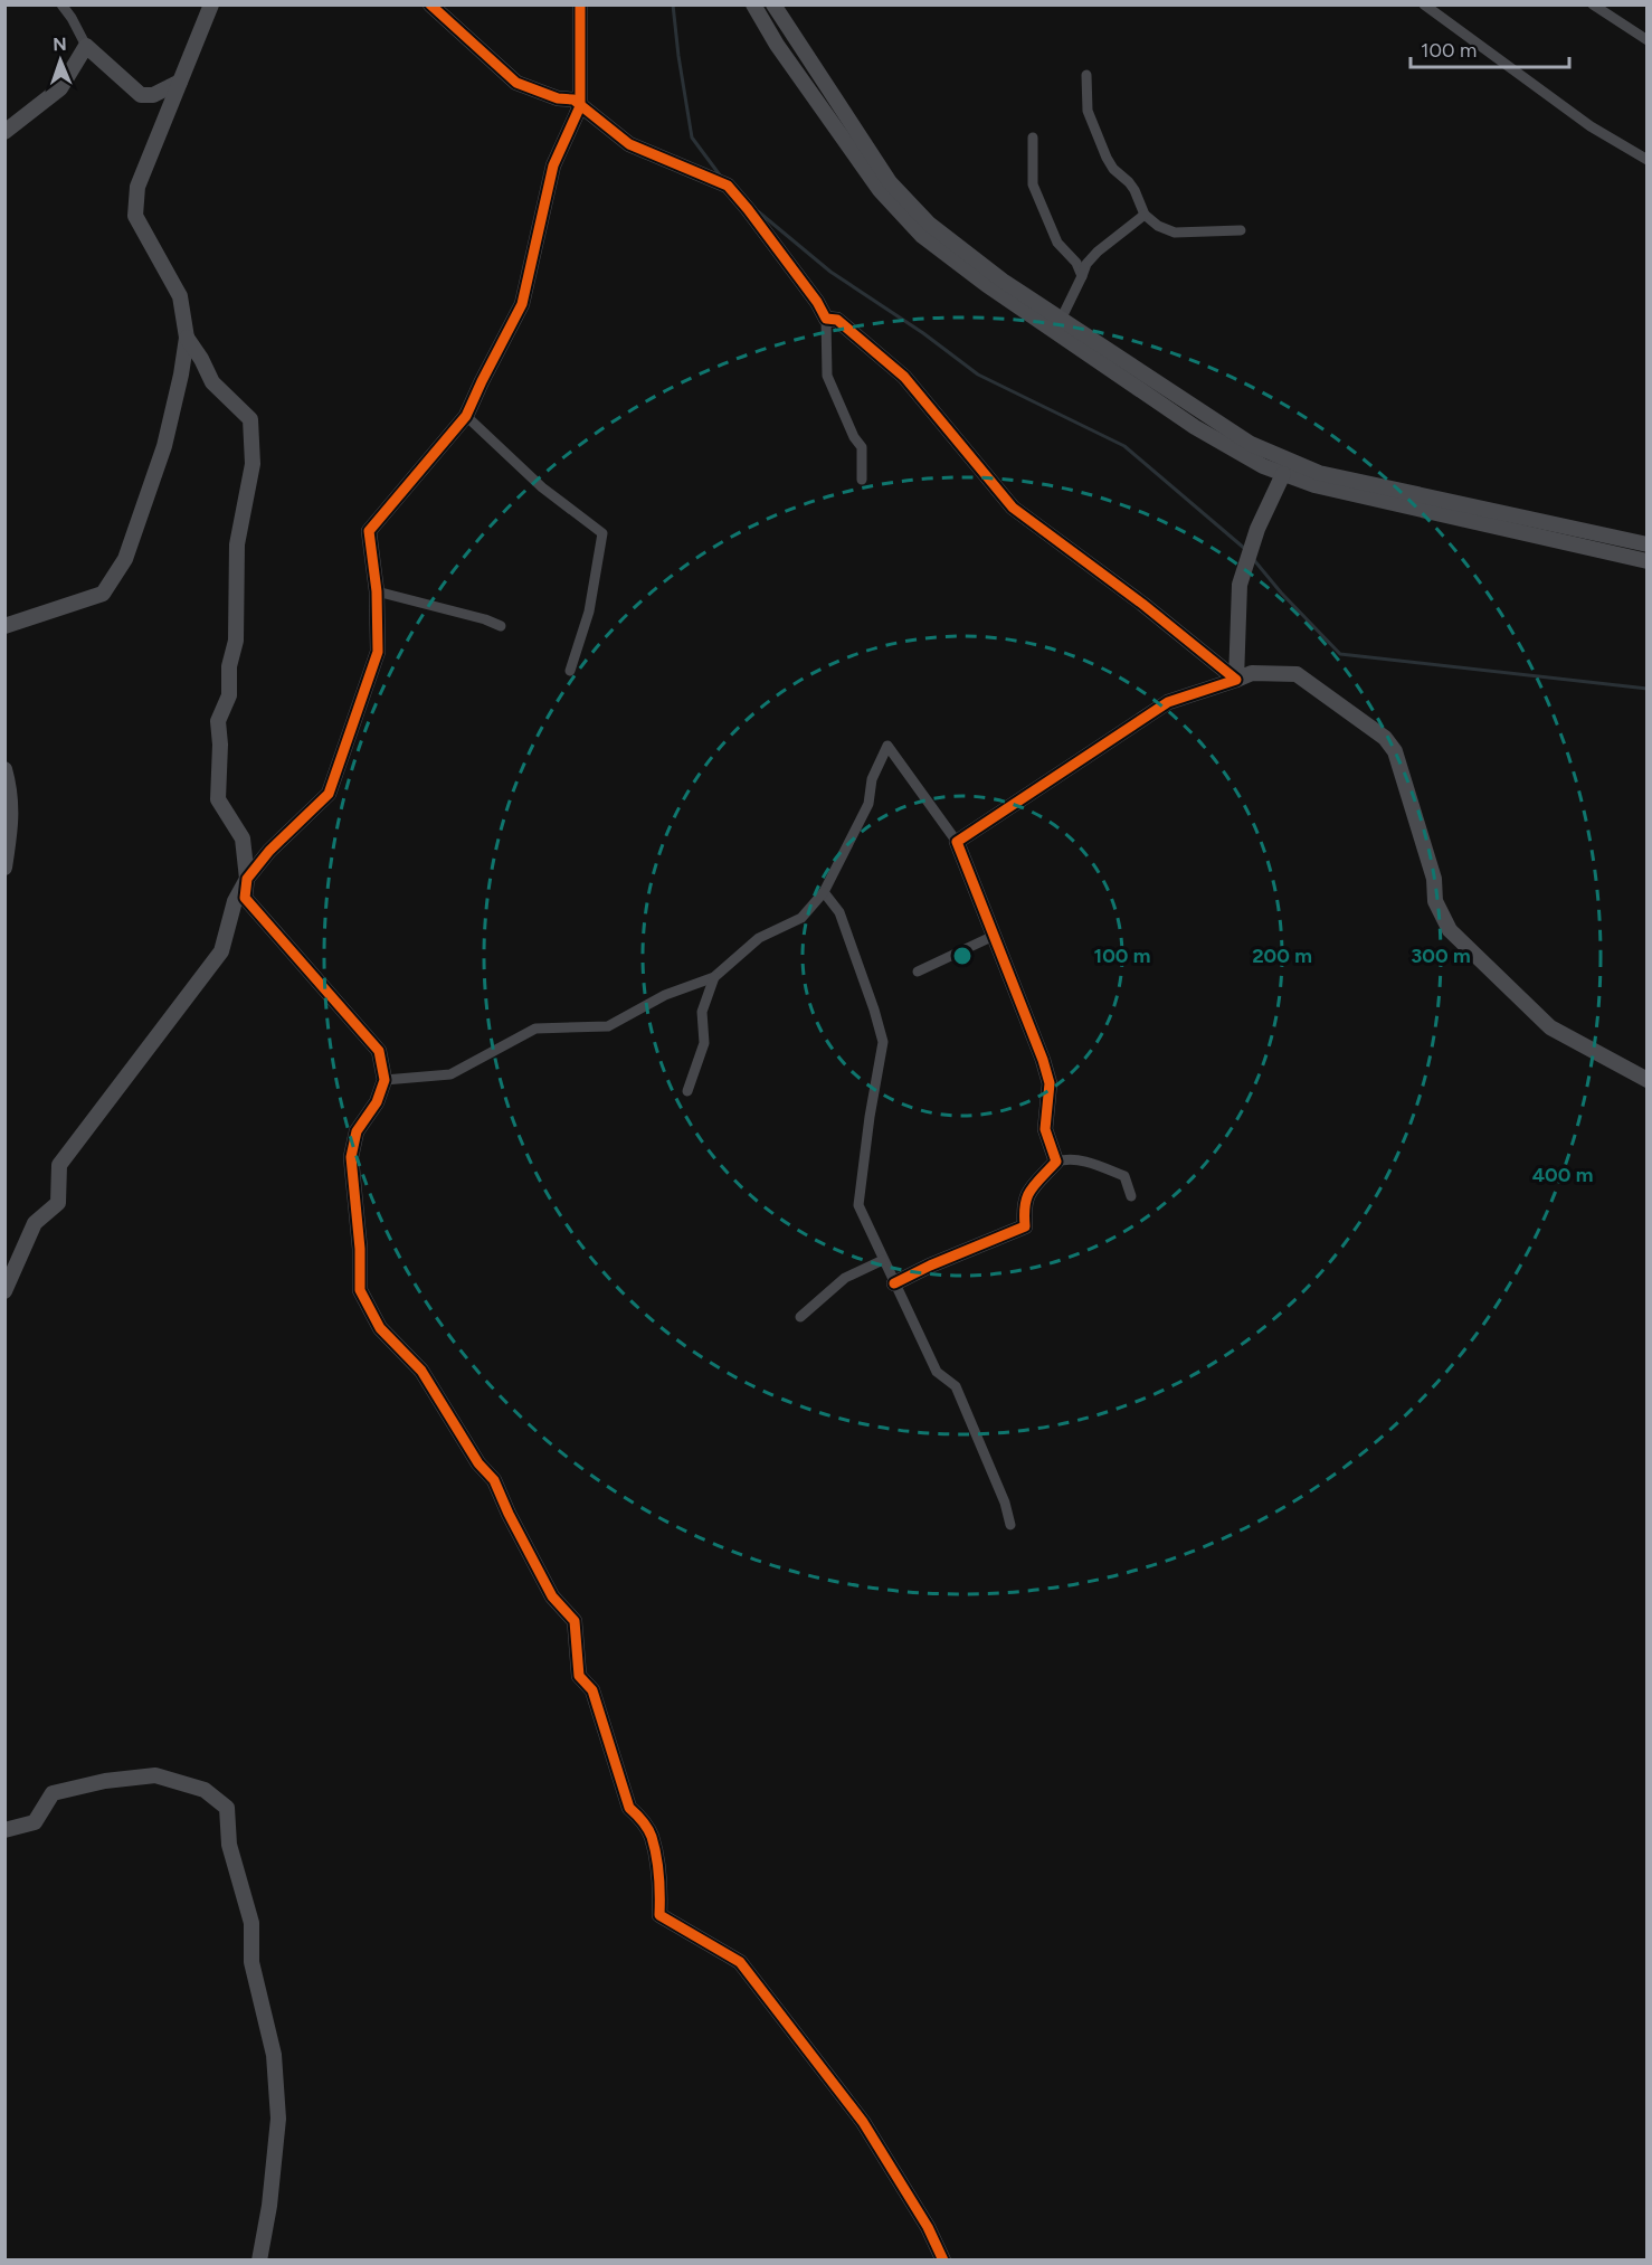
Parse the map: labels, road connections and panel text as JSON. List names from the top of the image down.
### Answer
{
  "scale_bar": "100 m",
  "north": "top",
  "rings": [
    "100 m",
    "200 m",
    "300 m",
    "400 m"
  ]
}
